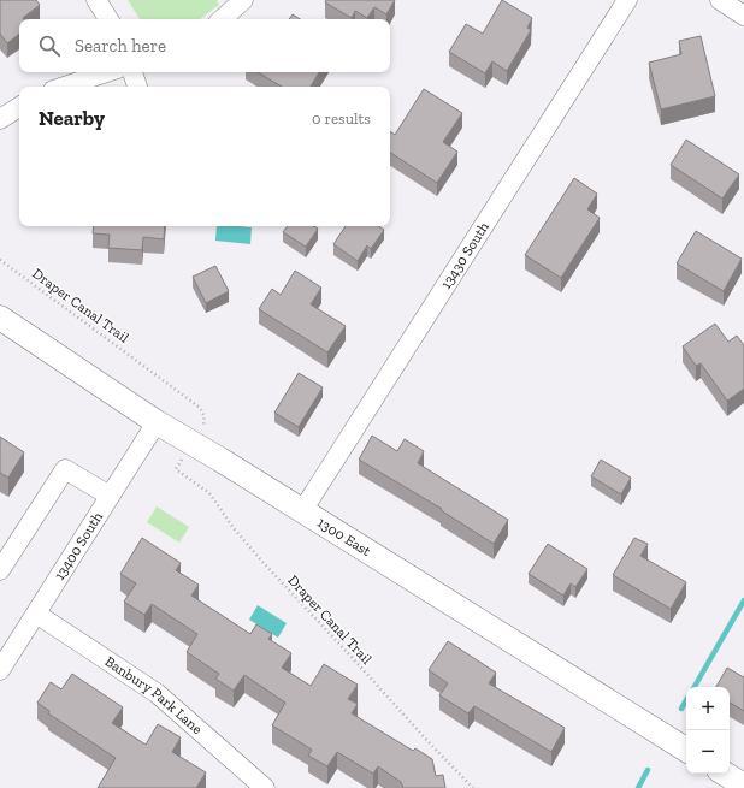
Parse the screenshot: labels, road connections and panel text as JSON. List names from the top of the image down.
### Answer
{
  "streets": {
    "main road": ["1300 East"],
    "street": ["13430 South", "13400 South", "Banbury Park Lane"],
    "path": ["Draper Canal Trail"]
  },
  "crossings": [
    ["13430 South", "1300 East"],
    ["1300 East", "13400 South"],
    ["13400 South", "Banbury Park Lane"]
  ],
  "page": {
    "search": "Search here",
    "heading": ["Nearby", "0 results"],
    "map_buttons": ["+", "−"]
  }
}
